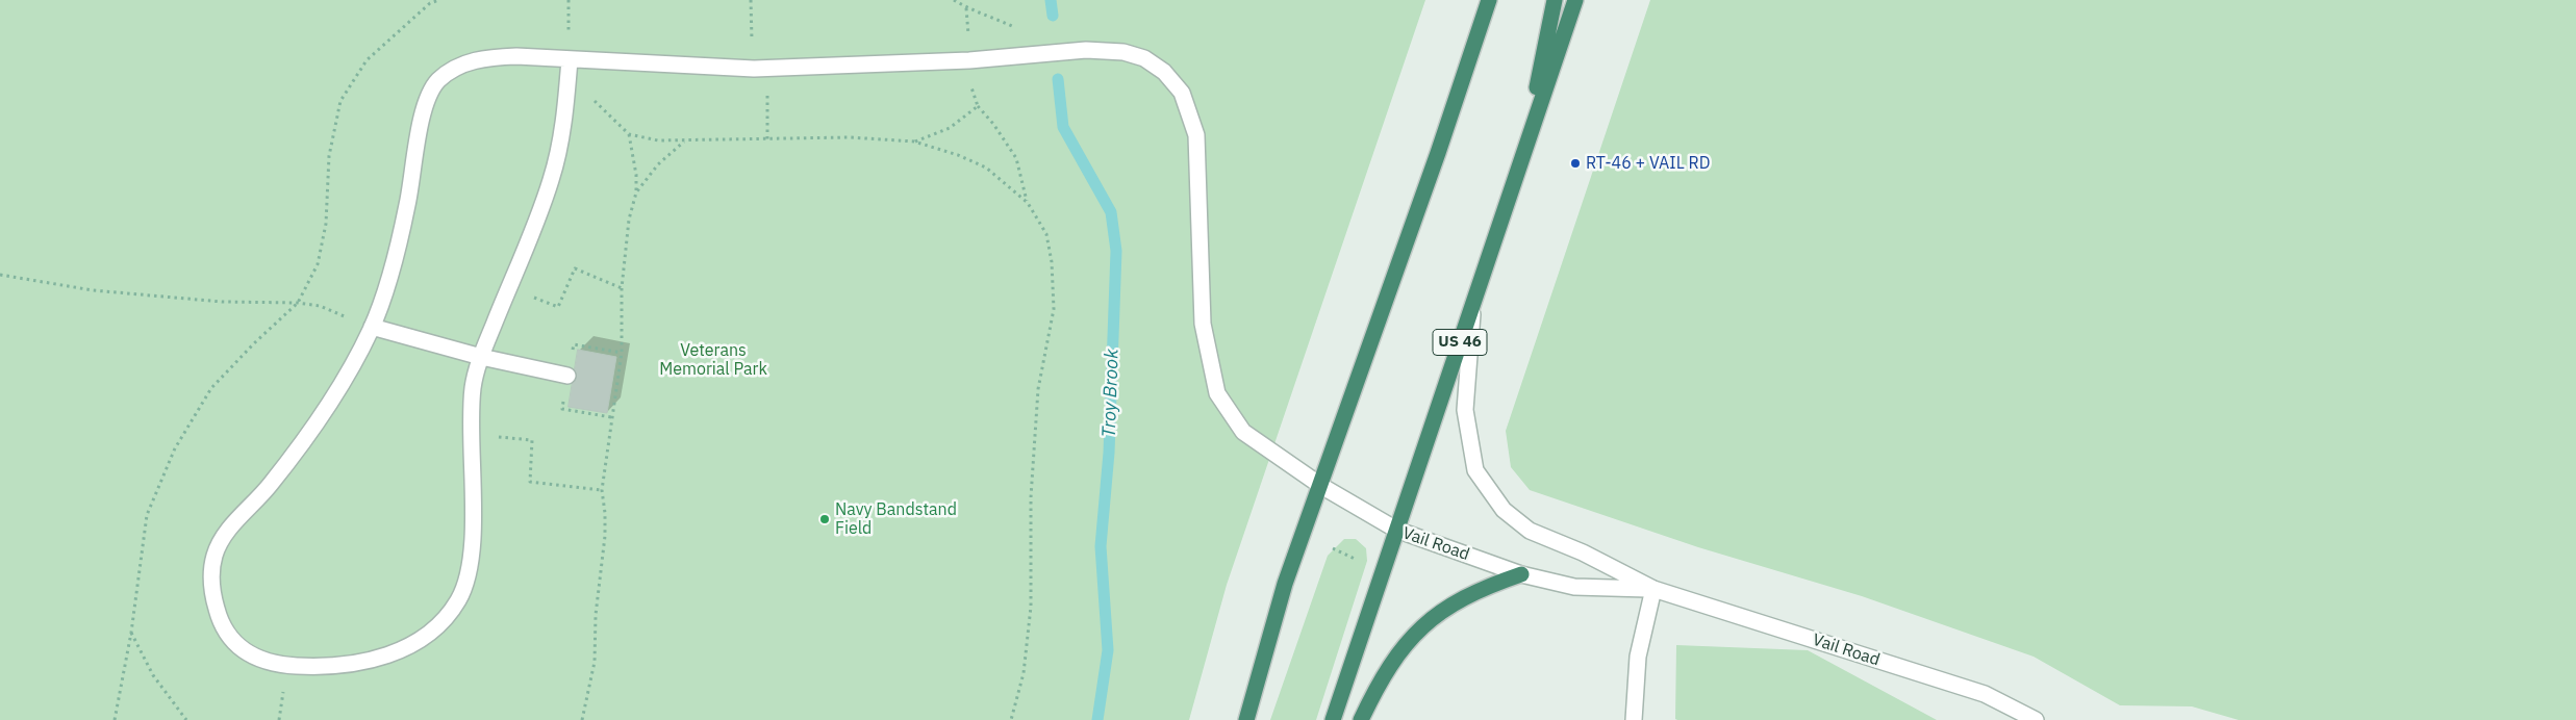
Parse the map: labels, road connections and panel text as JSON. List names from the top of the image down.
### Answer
{
  "streets": {
    "highway": ["US 46"],
    "street": ["Vail Road"]
  },
  "crossings": [
    ["US 46", "Vail Road"]
  ],
  "water": ["Troy Brook"],
  "parks": ["Veterans Memorial Park"],
  "places": ["RT-46 + VAIL RD", "Navy Bandstand Field"]
}
